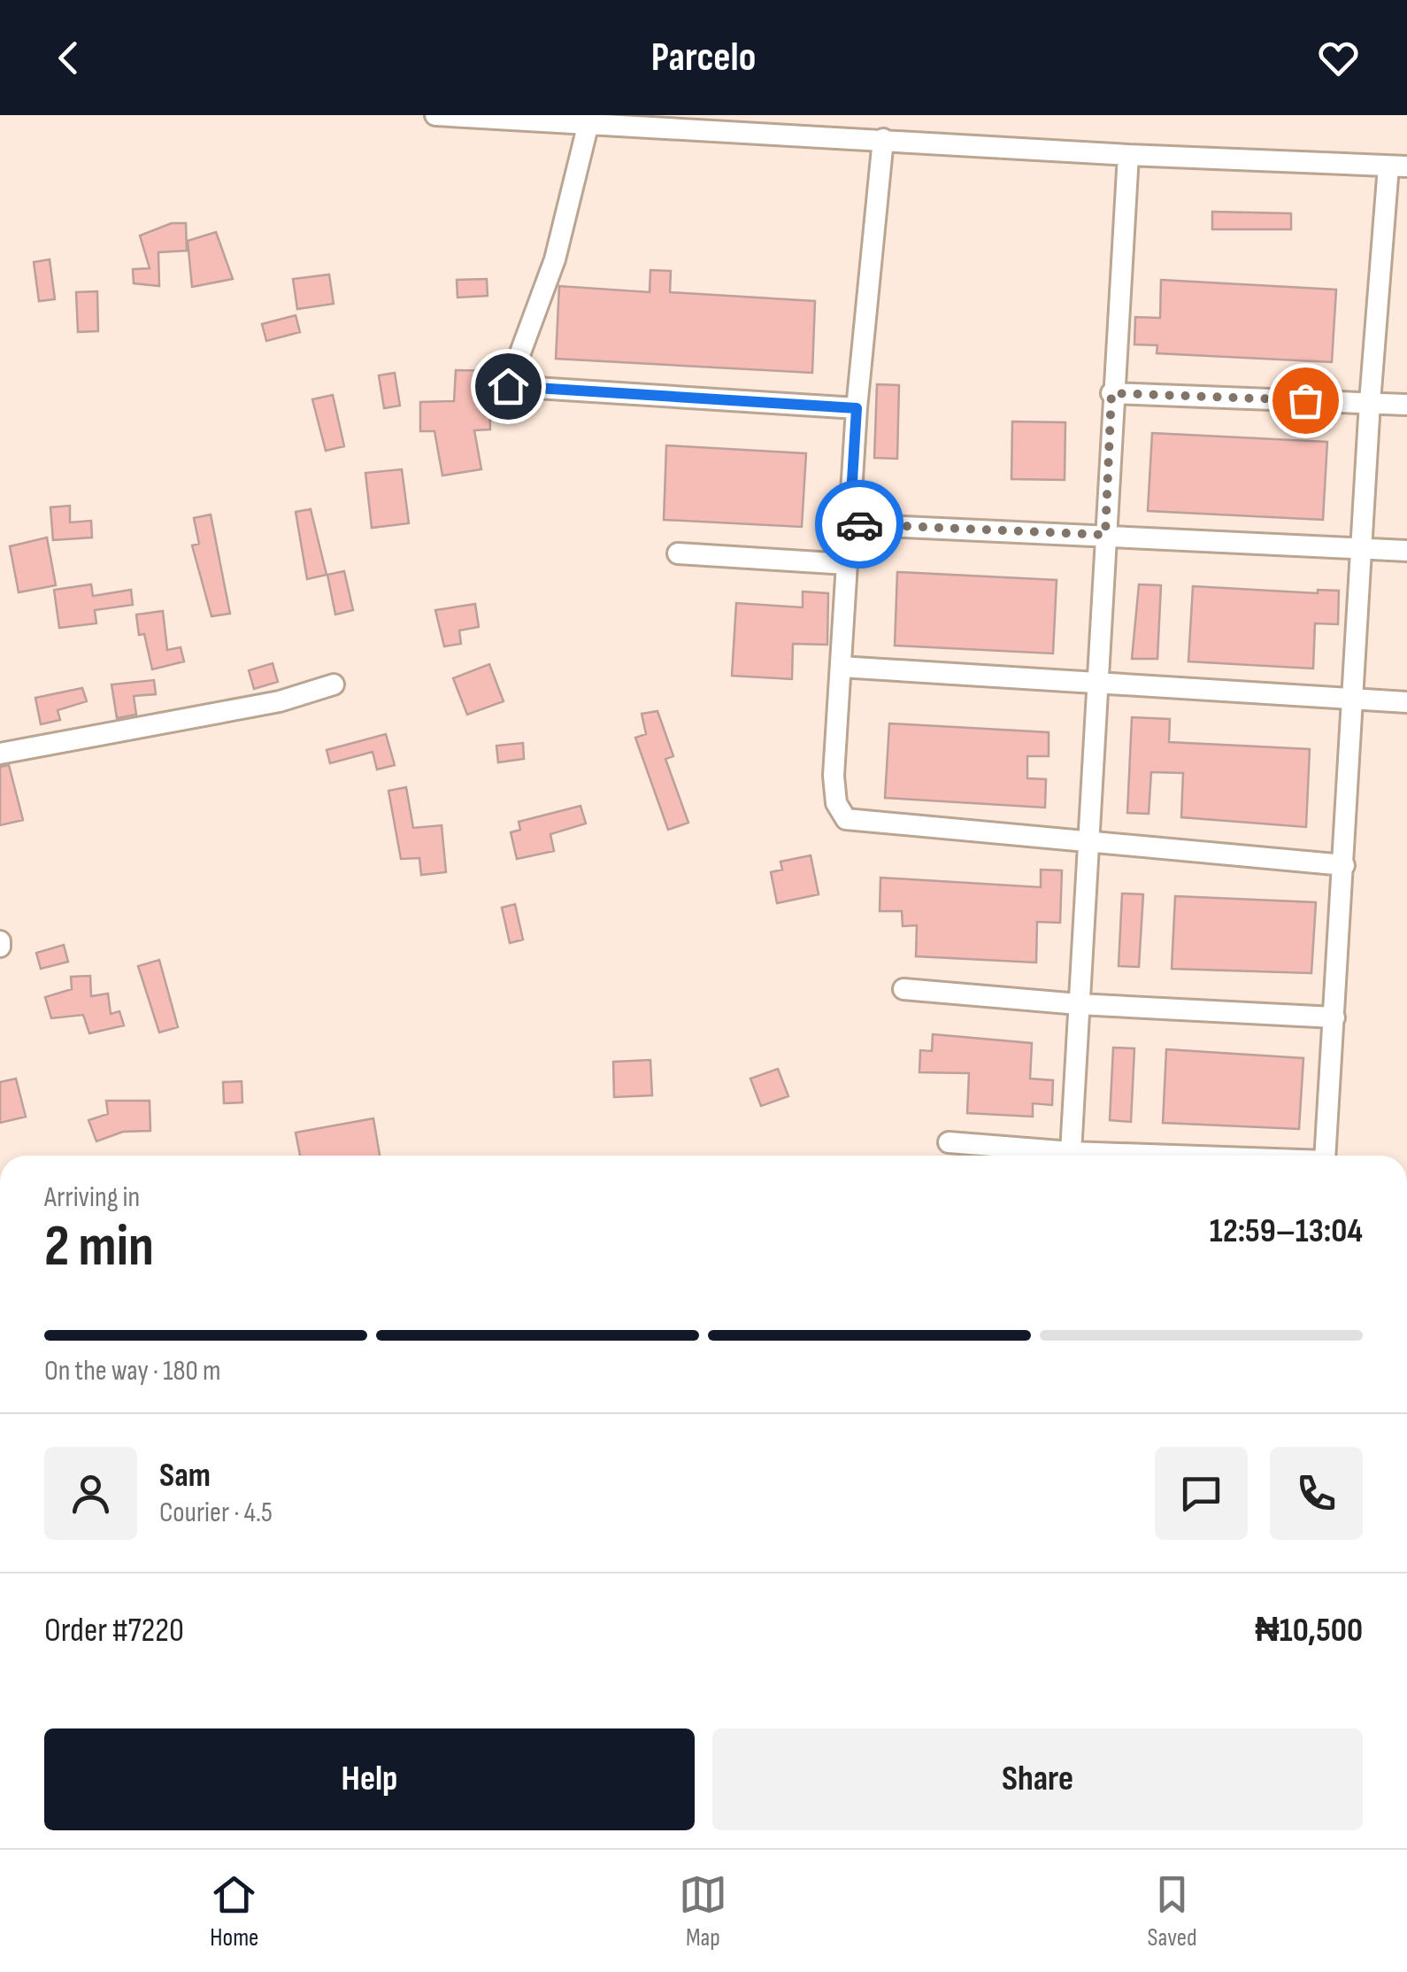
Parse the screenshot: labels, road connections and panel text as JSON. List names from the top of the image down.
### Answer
{
  "page": {
    "header": "Parcelo",
    "heading": ["2 min", "Arriving in", "12:59–13:04"],
    "panel": [
      "Sam",
      "Courier · 4.5",
      "Order #7220",
      "₦10,500"
    ],
    "bar": "On the way · 180 m",
    "buttons": ["Help", "Share"],
    "tabs": ["Home", "Map", "Saved"]
  }
}
